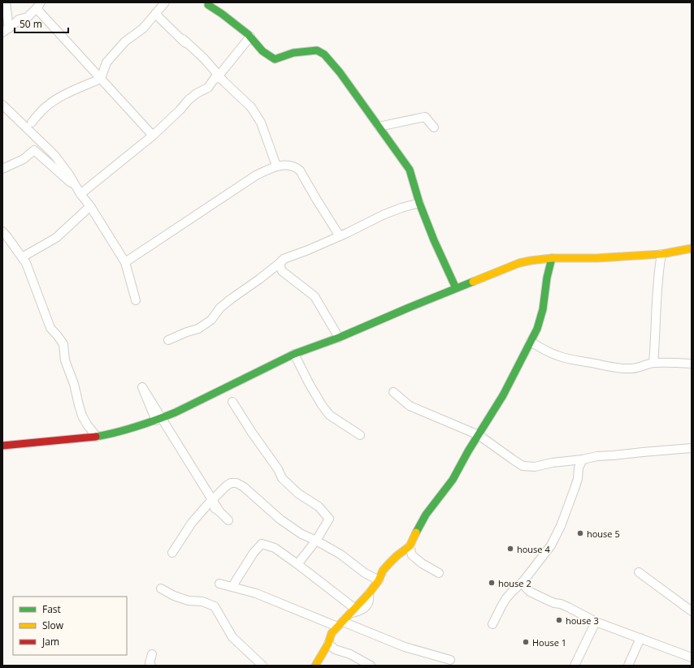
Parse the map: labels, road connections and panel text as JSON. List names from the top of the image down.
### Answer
{
  "places": [
    "house 5",
    "house 4",
    "house 2",
    "house 3",
    "House 1"
  ],
  "legend": ["Fast", "Slow", "Jam"],
  "scale_bar": "50 m"
}
